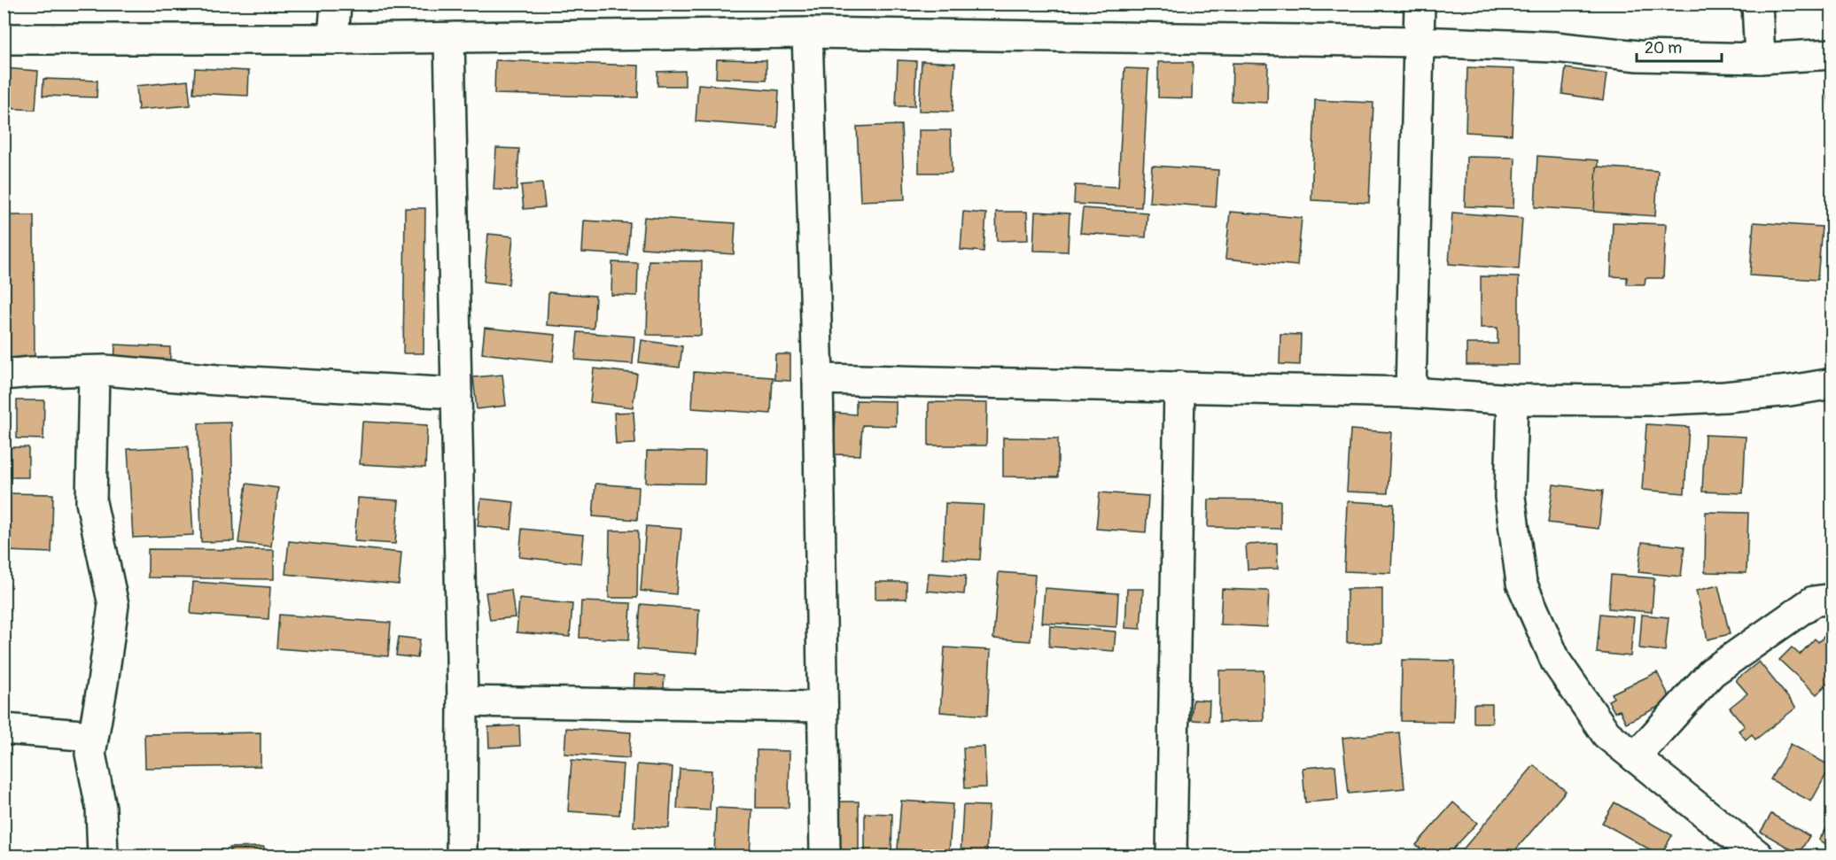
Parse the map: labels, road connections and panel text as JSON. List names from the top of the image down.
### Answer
{
  "scale_bar": "20 m"
}
